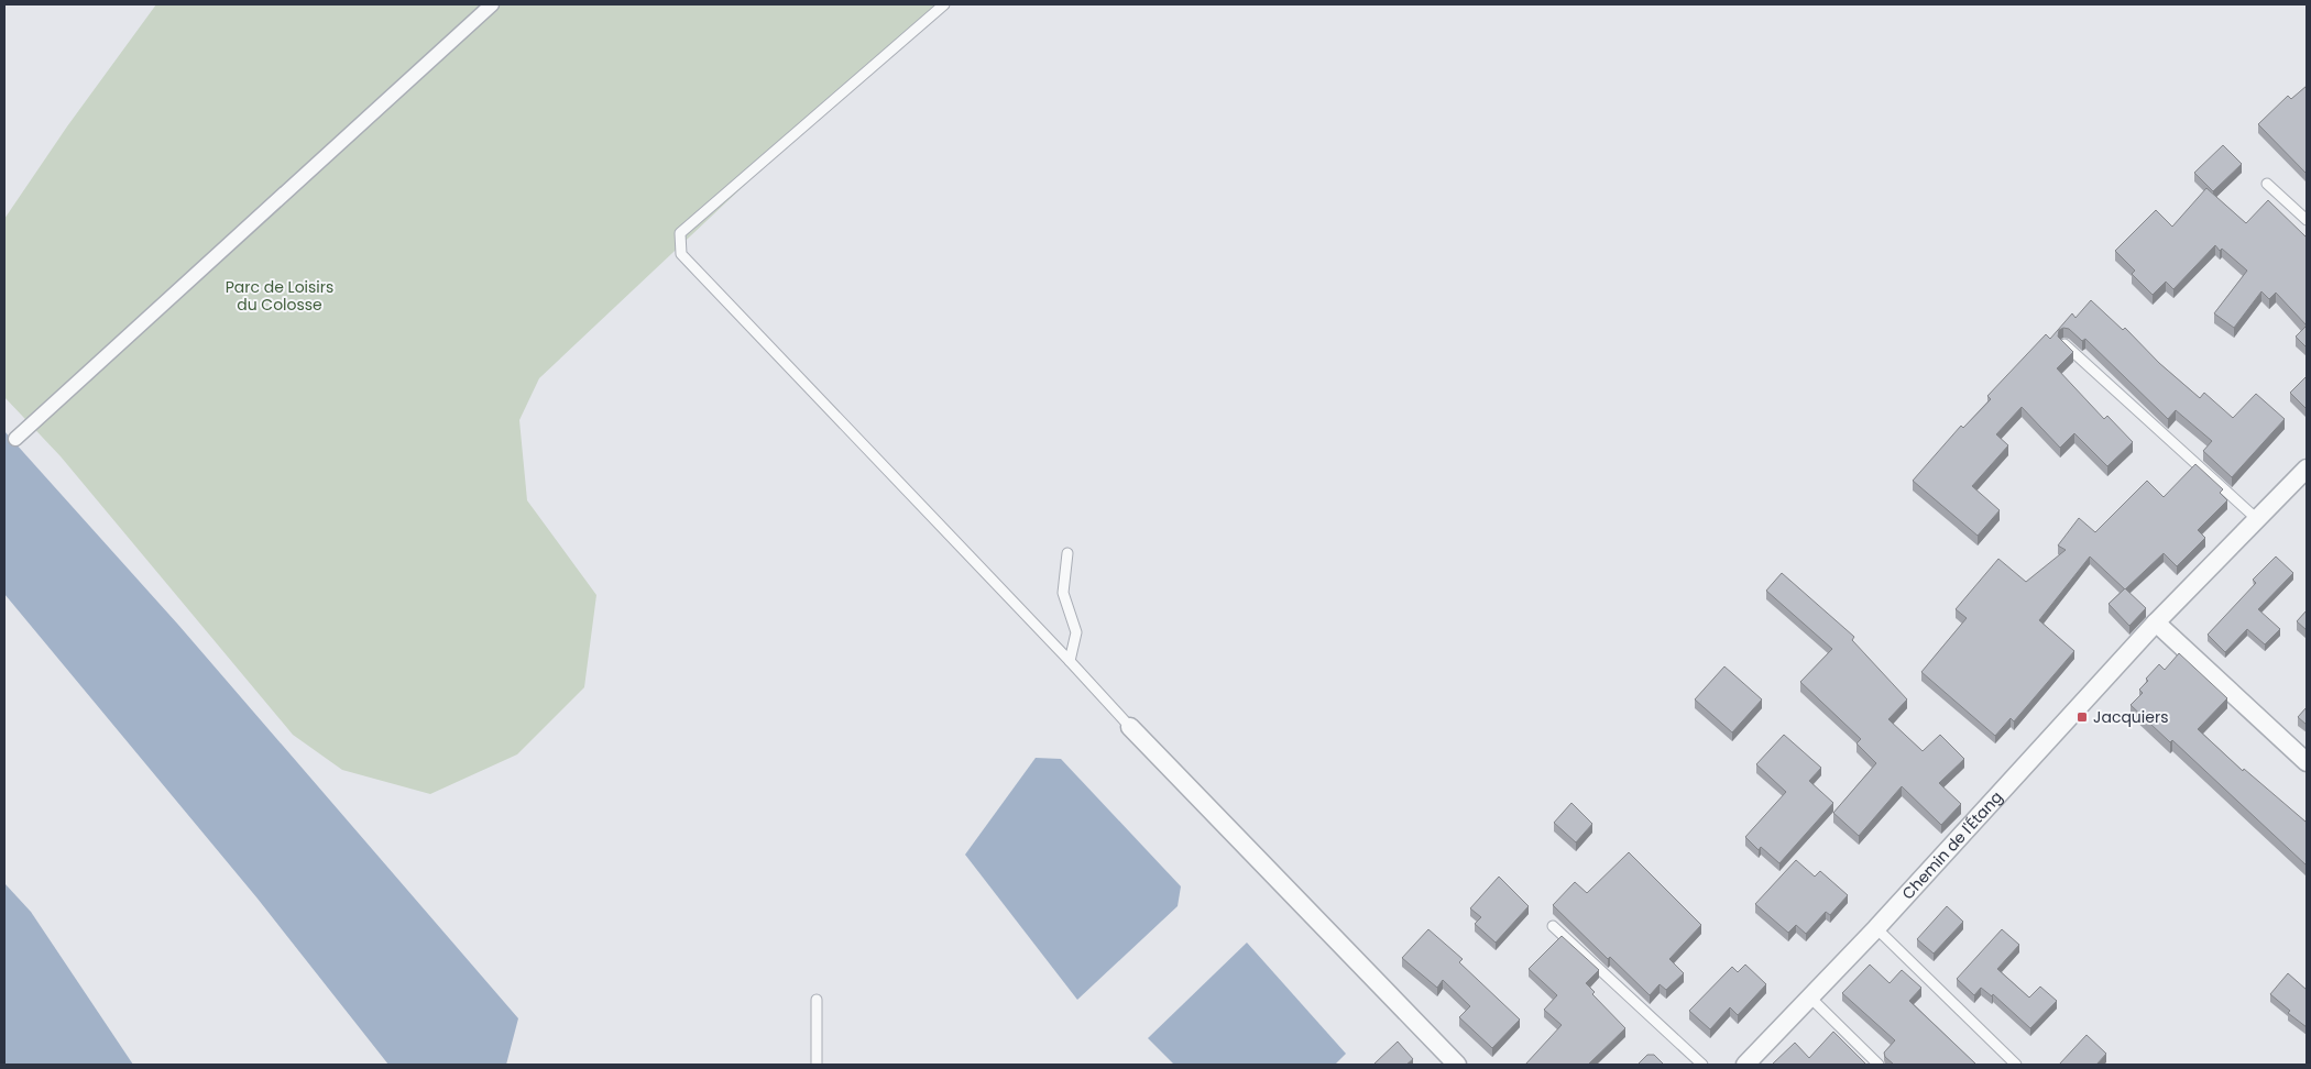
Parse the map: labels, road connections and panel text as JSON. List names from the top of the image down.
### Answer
{
  "streets": {
    "street": ["Chemin de l'Étang"]
  },
  "parks": ["Parc de Loisirs du Colosse"],
  "places": {
    "transit": ["Jacquiers"]
  }
}
